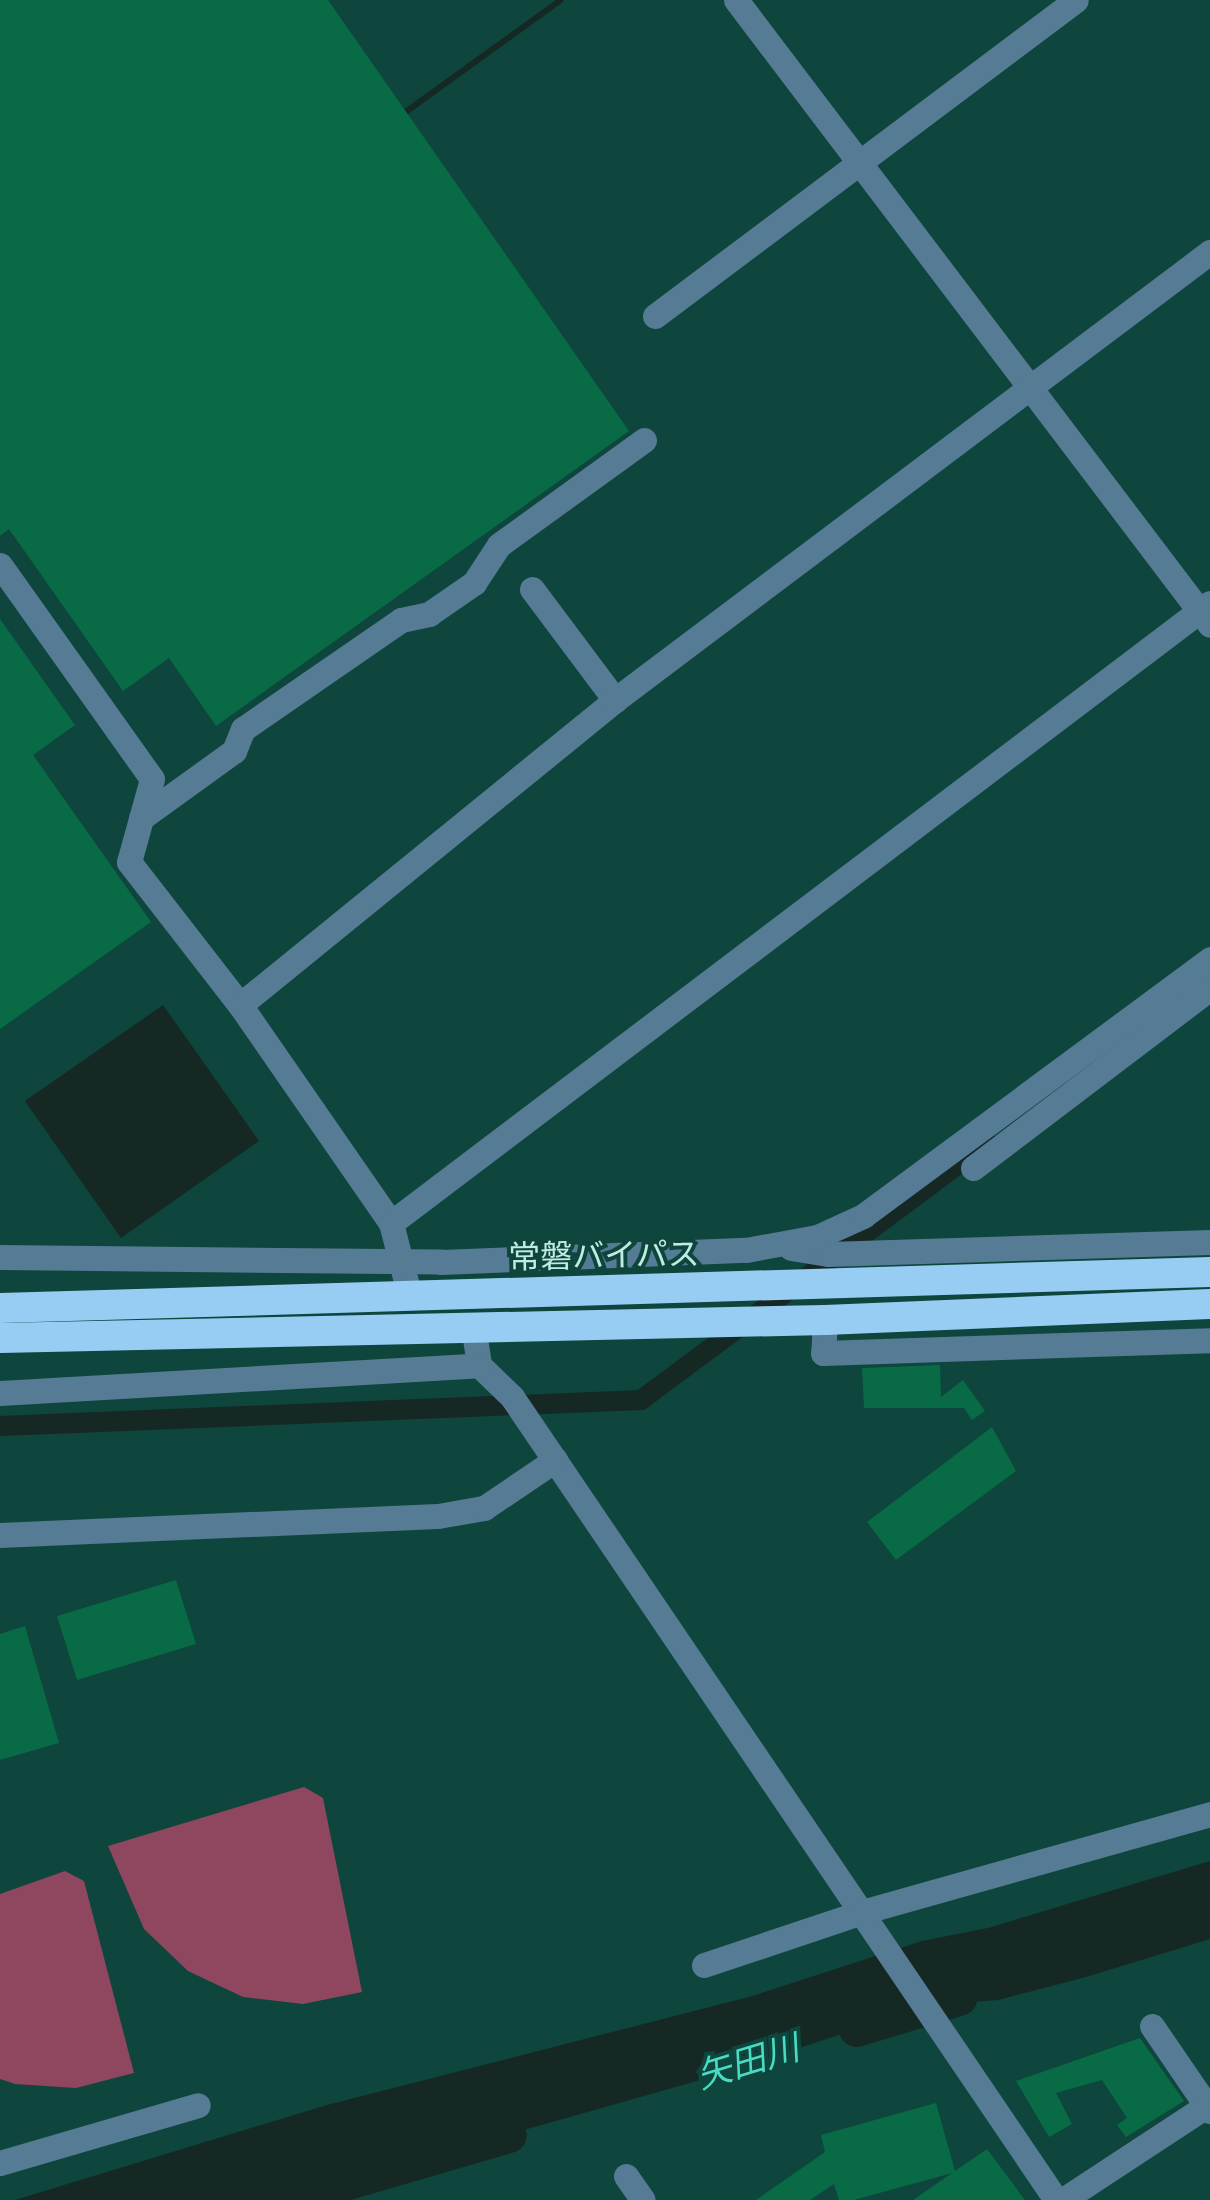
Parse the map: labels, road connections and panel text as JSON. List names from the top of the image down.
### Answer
{
  "streets": {
    "highway": ["常磐バイパス"]
  },
  "water": ["矢田川"]
}
